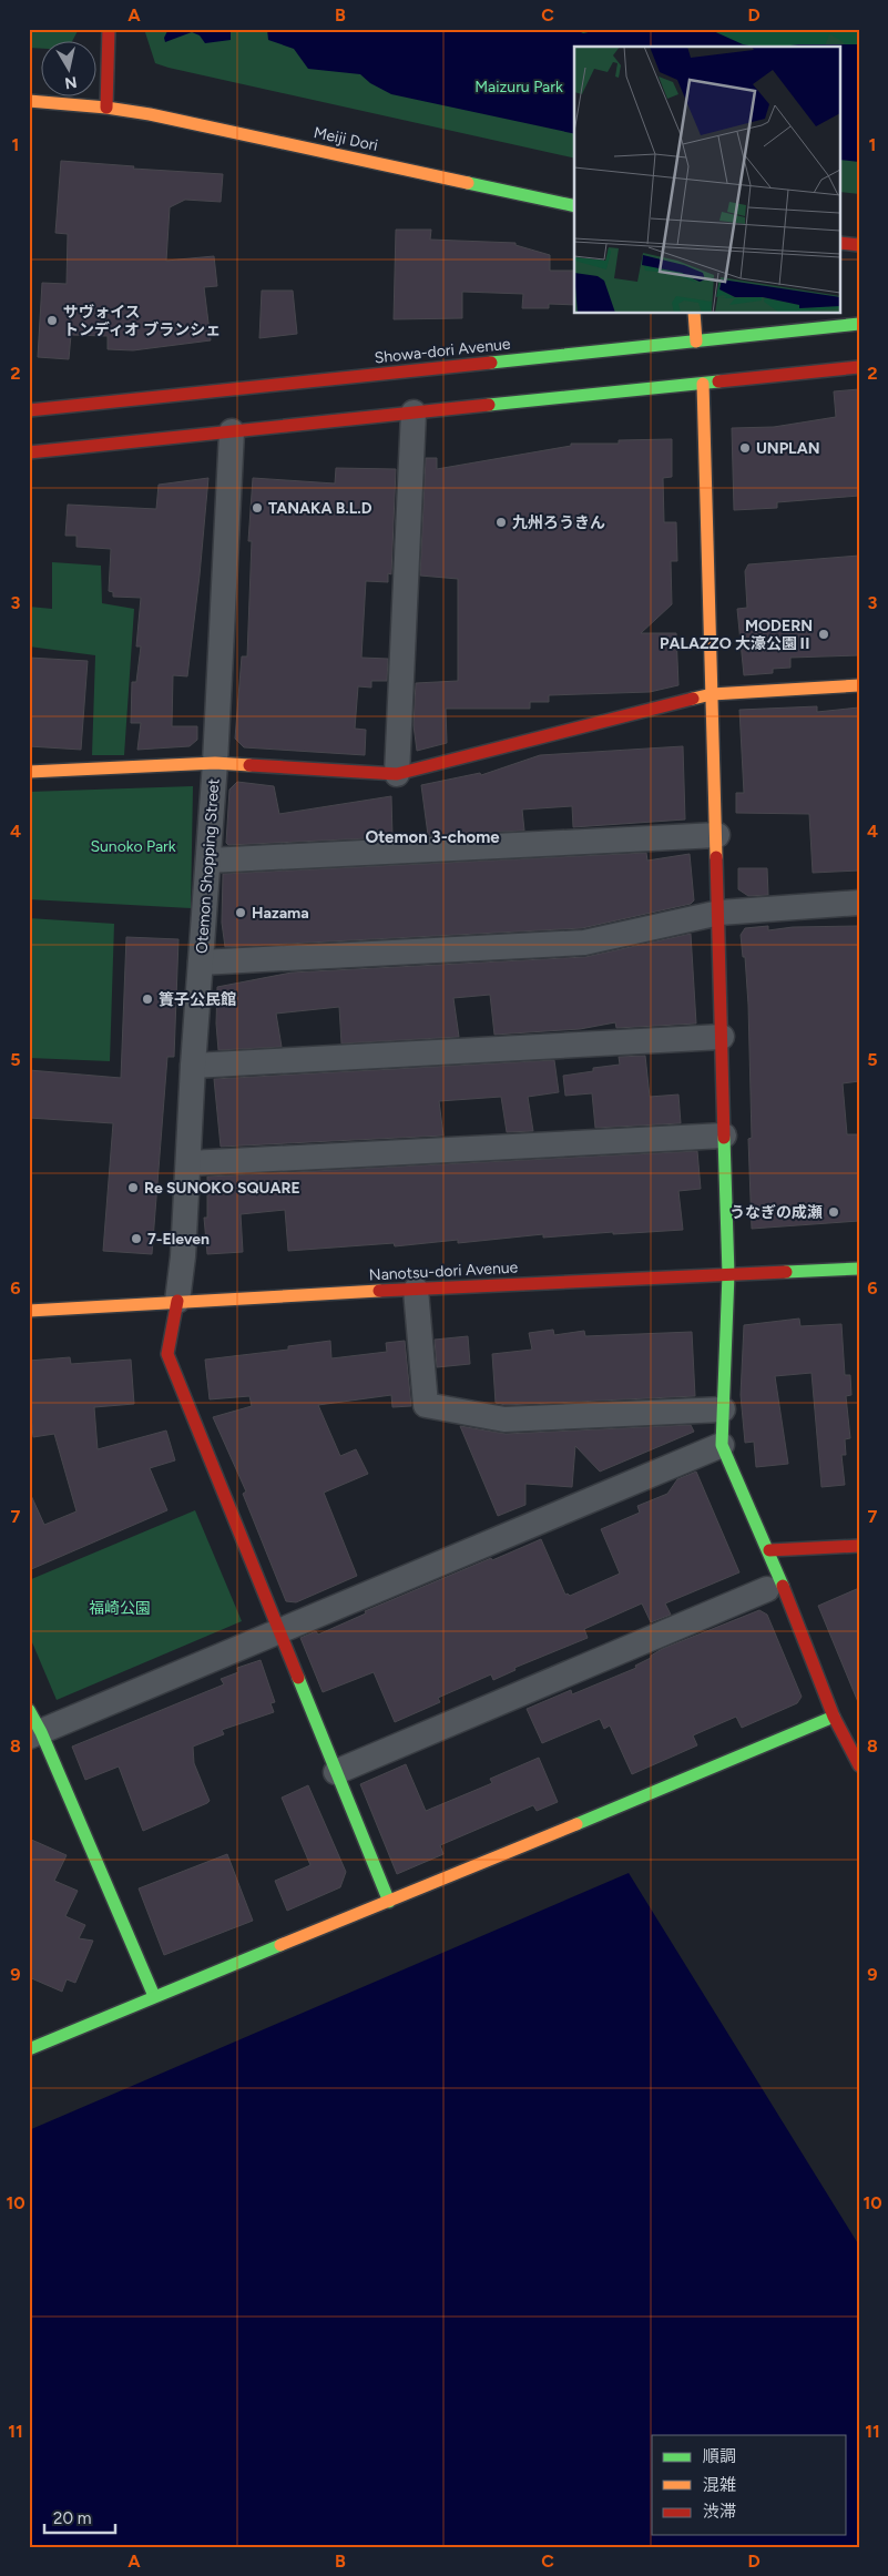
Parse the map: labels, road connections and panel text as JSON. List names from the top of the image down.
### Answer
{
  "streets": {
    "street": [
      "Meiji Dori",
      "Showa-dori Avenue",
      "Otemon Shopping Street",
      "Nanotsu-dori Avenue"
    ]
  },
  "crossings": [
    ["Otemon Shopping Street", "Nanotsu-dori Avenue"]
  ],
  "districts": ["Otemon 3-chome"],
  "parks": ["Maizuru Park", "Sunoko Park", "福崎公園"],
  "places": [
    "サヴォイス トンディオ ブランシェ",
    "UNPLAN",
    "TANAKA B.L.D",
    "九州ろうきん",
    "MODERN PALAZZO 大濠公園Ⅱ",
    "Hazama",
    "簀子公民館",
    "Re SUNOKO SQUARE",
    "うなぎの成瀬",
    "7-Eleven"
  ],
  "legend": ["順調", "混雑", "渋滞"],
  "scale_bar": "20 m",
  "north": "bottom",
  "grid": {
    "columns": [
      "A",
      "B",
      "C",
      "D"
    ],
    "rows": [
      "1",
      "2",
      "3",
      "4",
      "5",
      "6",
      "7",
      "8",
      "9",
      "10",
      "11"
    ]
  }
}
